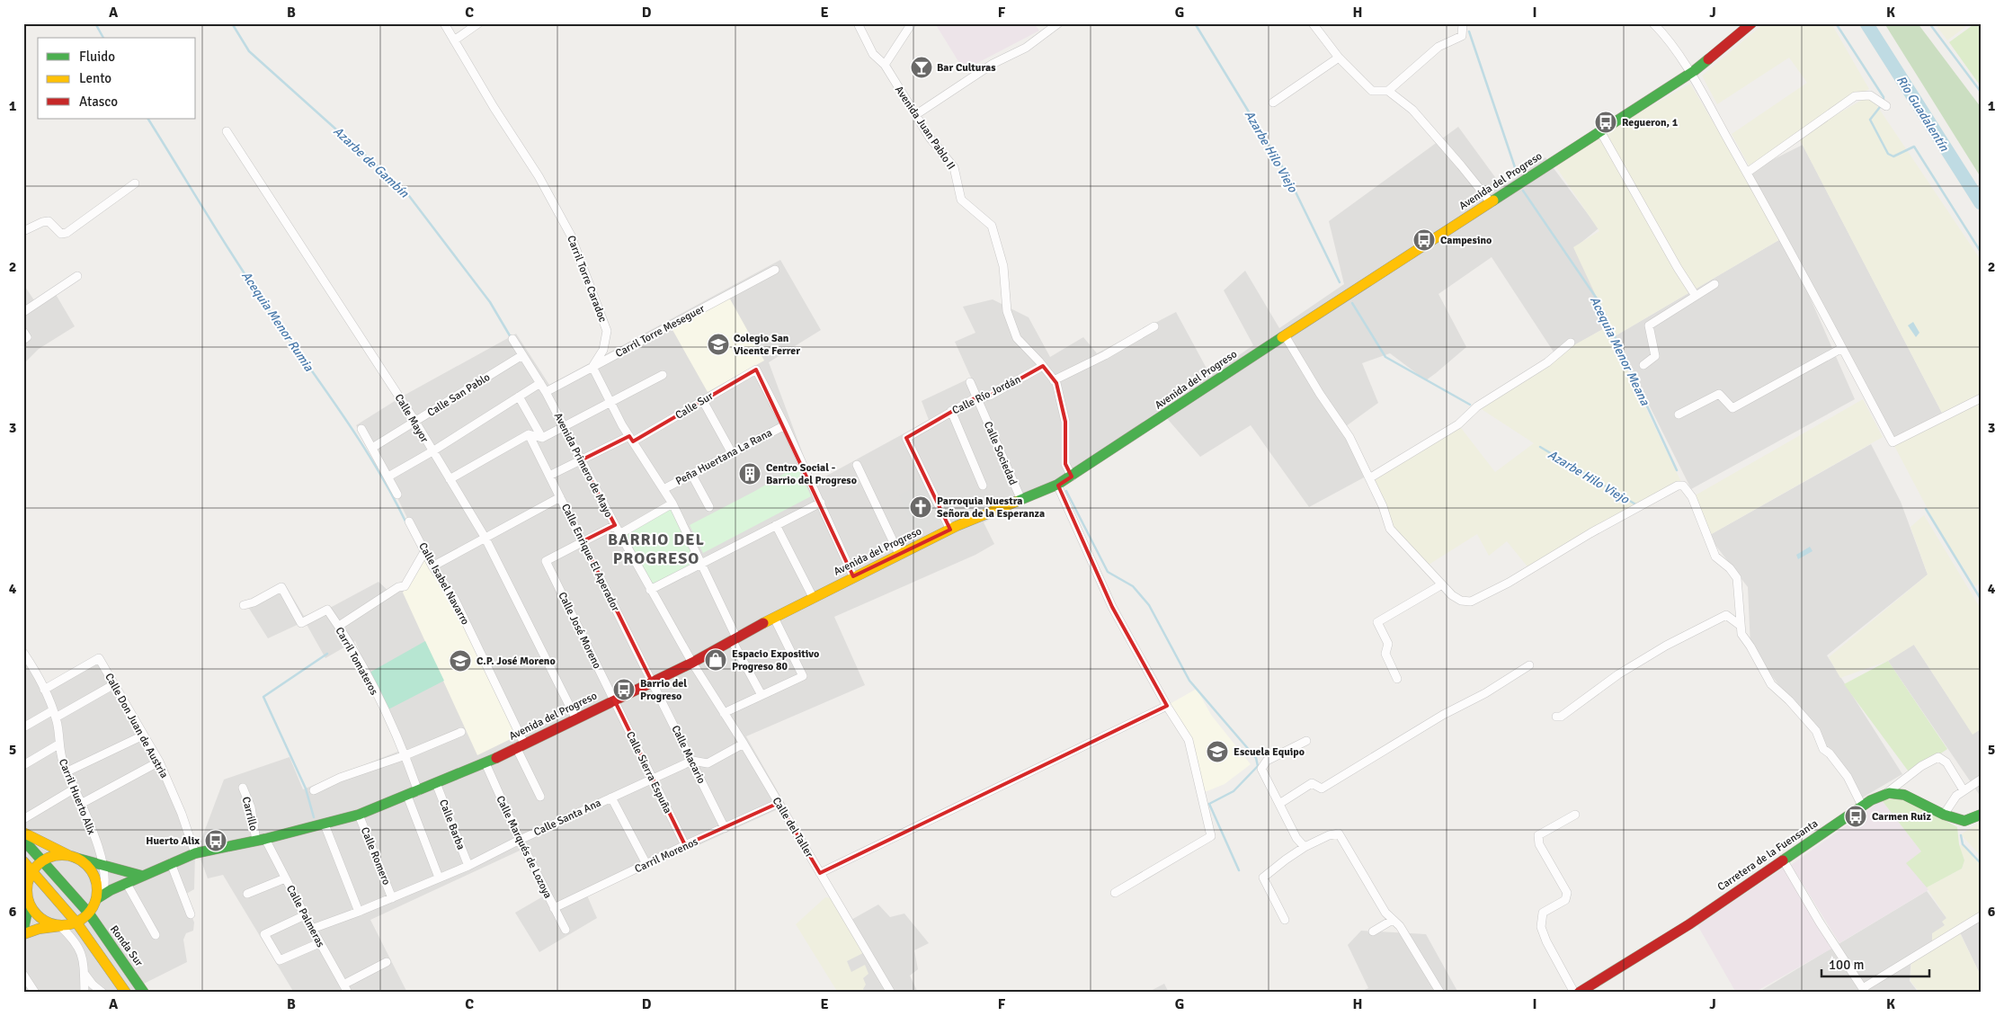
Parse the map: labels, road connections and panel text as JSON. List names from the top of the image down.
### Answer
{
  "streets": {
    "main road": ["Avenida del Progreso", "Carretera de la Fuensanta", "Ronda Sur"],
    "street": [
      "Avenida Juan Pablo II",
      "Carril Torre Caradoc",
      "Carril Torre Meseguer",
      "Calle San Pablo",
      "Calle Río Jordán",
      "Calle Sur",
      "Calle Mayor",
      "Calle Sociedad",
      "Peña Huertana La Rana",
      "Avenida Primero de Mayo",
      "Calle Enrique El Aperador",
      "Calle Isabel Navarro",
      "Calle José Moreno",
      "Carril Tomateros",
      "Calle Don Juan de Austria",
      "Calle Macario",
      "Calle Sierra Espuña",
      "Carril Huerto Alix",
      "Carrillo",
      "Calle Santa Ana",
      "Calle Barba",
      "Calle del Taller",
      "Calle Marqués de Lozoya",
      "Carril Morenos",
      "Calle Romero",
      "Calle Palmeras"
    ]
  },
  "crossings": [
    ["Avenida Juan Pablo II", "Avenida del Progreso"],
    ["Avenida Juan Pablo II", "Calle Río Jordán"],
    ["Avenida del Progreso", "Calle Río Jordán"],
    ["Avenida del Progreso", "Calle Mayor"],
    ["Avenida del Progreso", "Calle Sociedad"],
    ["Avenida del Progreso", "Avenida Primero de Mayo"],
    ["Avenida del Progreso", "Calle Enrique El Aperador"],
    ["Avenida del Progreso", "Calle Isabel Navarro"],
    ["Avenida del Progreso", "Calle José Moreno"],
    ["Avenida del Progreso", "Carril Tomateros"],
    ["Avenida del Progreso", "Calle Don Juan de Austria"],
    ["Avenida del Progreso", "Calle Macario"],
    ["Avenida del Progreso", "Calle Sierra Espuña"],
    ["Avenida del Progreso", "Carril Huerto Alix"],
    ["Avenida del Progreso", "Carrillo"],
    ["Avenida del Progreso", "Calle Barba"],
    ["Avenida del Progreso", "Calle del Taller"],
    ["Avenida del Progreso", "Calle Marqués de Lozoya"],
    ["Avenida del Progreso", "Calle Romero"],
    ["Avenida del Progreso", "Calle Palmeras"],
    ["Carril Torre Caradoc", "Carril Torre Meseguer"],
    ["Carril Torre Meseguer", "Avenida Primero de Mayo"],
    ["Calle San Pablo", "Calle Mayor"],
    ["Calle San Pablo", "Avenida Primero de Mayo"],
    ["Calle Río Jordán", "Calle Sociedad"],
    ["Calle Sur", "Peña Huertana La Rana"],
    ["Calle Sur", "Avenida Primero de Mayo"],
    ["Calle Sur", "Calle Enrique El Aperador"],
    ["Avenida Primero de Mayo", "Calle del Taller"],
    ["Calle Enrique El Aperador", "Calle José Moreno"],
    ["Calle Enrique El Aperador", "Calle Macario"],
    ["Calle José Moreno", "Calle Sierra Espuña"],
    ["Calle Don Juan de Austria", "Carril Huerto Alix"],
    ["Calle Macario", "Calle Santa Ana"],
    ["Calle Macario", "Carril Morenos"],
    ["Calle Sierra Espuña", "Calle Santa Ana"],
    ["Calle Sierra Espuña", "Carril Morenos"],
    ["Carrillo", "Calle Palmeras"],
    ["Calle Santa Ana", "Calle Barba"],
    ["Calle Santa Ana", "Calle del Taller"],
    ["Calle Santa Ana", "Calle Marqués de Lozoya"],
    ["Calle Santa Ana", "Calle Romero"],
    ["Calle Santa Ana", "Calle Palmeras"],
    ["Calle del Taller", "Carril Morenos"],
    ["Calle Marqués de Lozoya", "Carril Morenos"]
  ],
  "districts": ["BARRIO DEL PROGRESO"],
  "water": [
    "Río Guadalentín",
    "Azarbe Hilo Viejo",
    "Azarbe de Gambín",
    "Acequia Menor Rumia",
    "Acequia Menor Meana"
  ],
  "places": {
    "bar": ["Bar Culturas"],
    "bus stop": [
      "Regueron, 1",
      "Campesino",
      "Barrio del Progreso",
      "Carmen Ruiz",
      "Huerto Alix"
    ],
    "school or university": ["Colegio San Vicente Ferrer", "C.P. José Moreno", "Escuela Equipo"],
    "building": ["Centro Social - Barrio del Progreso"],
    "church": ["Parroquia Nuestra Señora de la Esperanza"],
    "shop": ["Espacio Expositivo Progreso 80"]
  },
  "legend": ["Fluido", "Lento", "Atasco"],
  "scale_bar": "100 m",
  "grid": {
    "columns": [
      "A",
      "B",
      "C",
      "D",
      "E",
      "F",
      "G",
      "H",
      "I",
      "J",
      "K"
    ],
    "rows": [
      "1",
      "2",
      "3",
      "4",
      "5",
      "6"
    ]
  }
}
